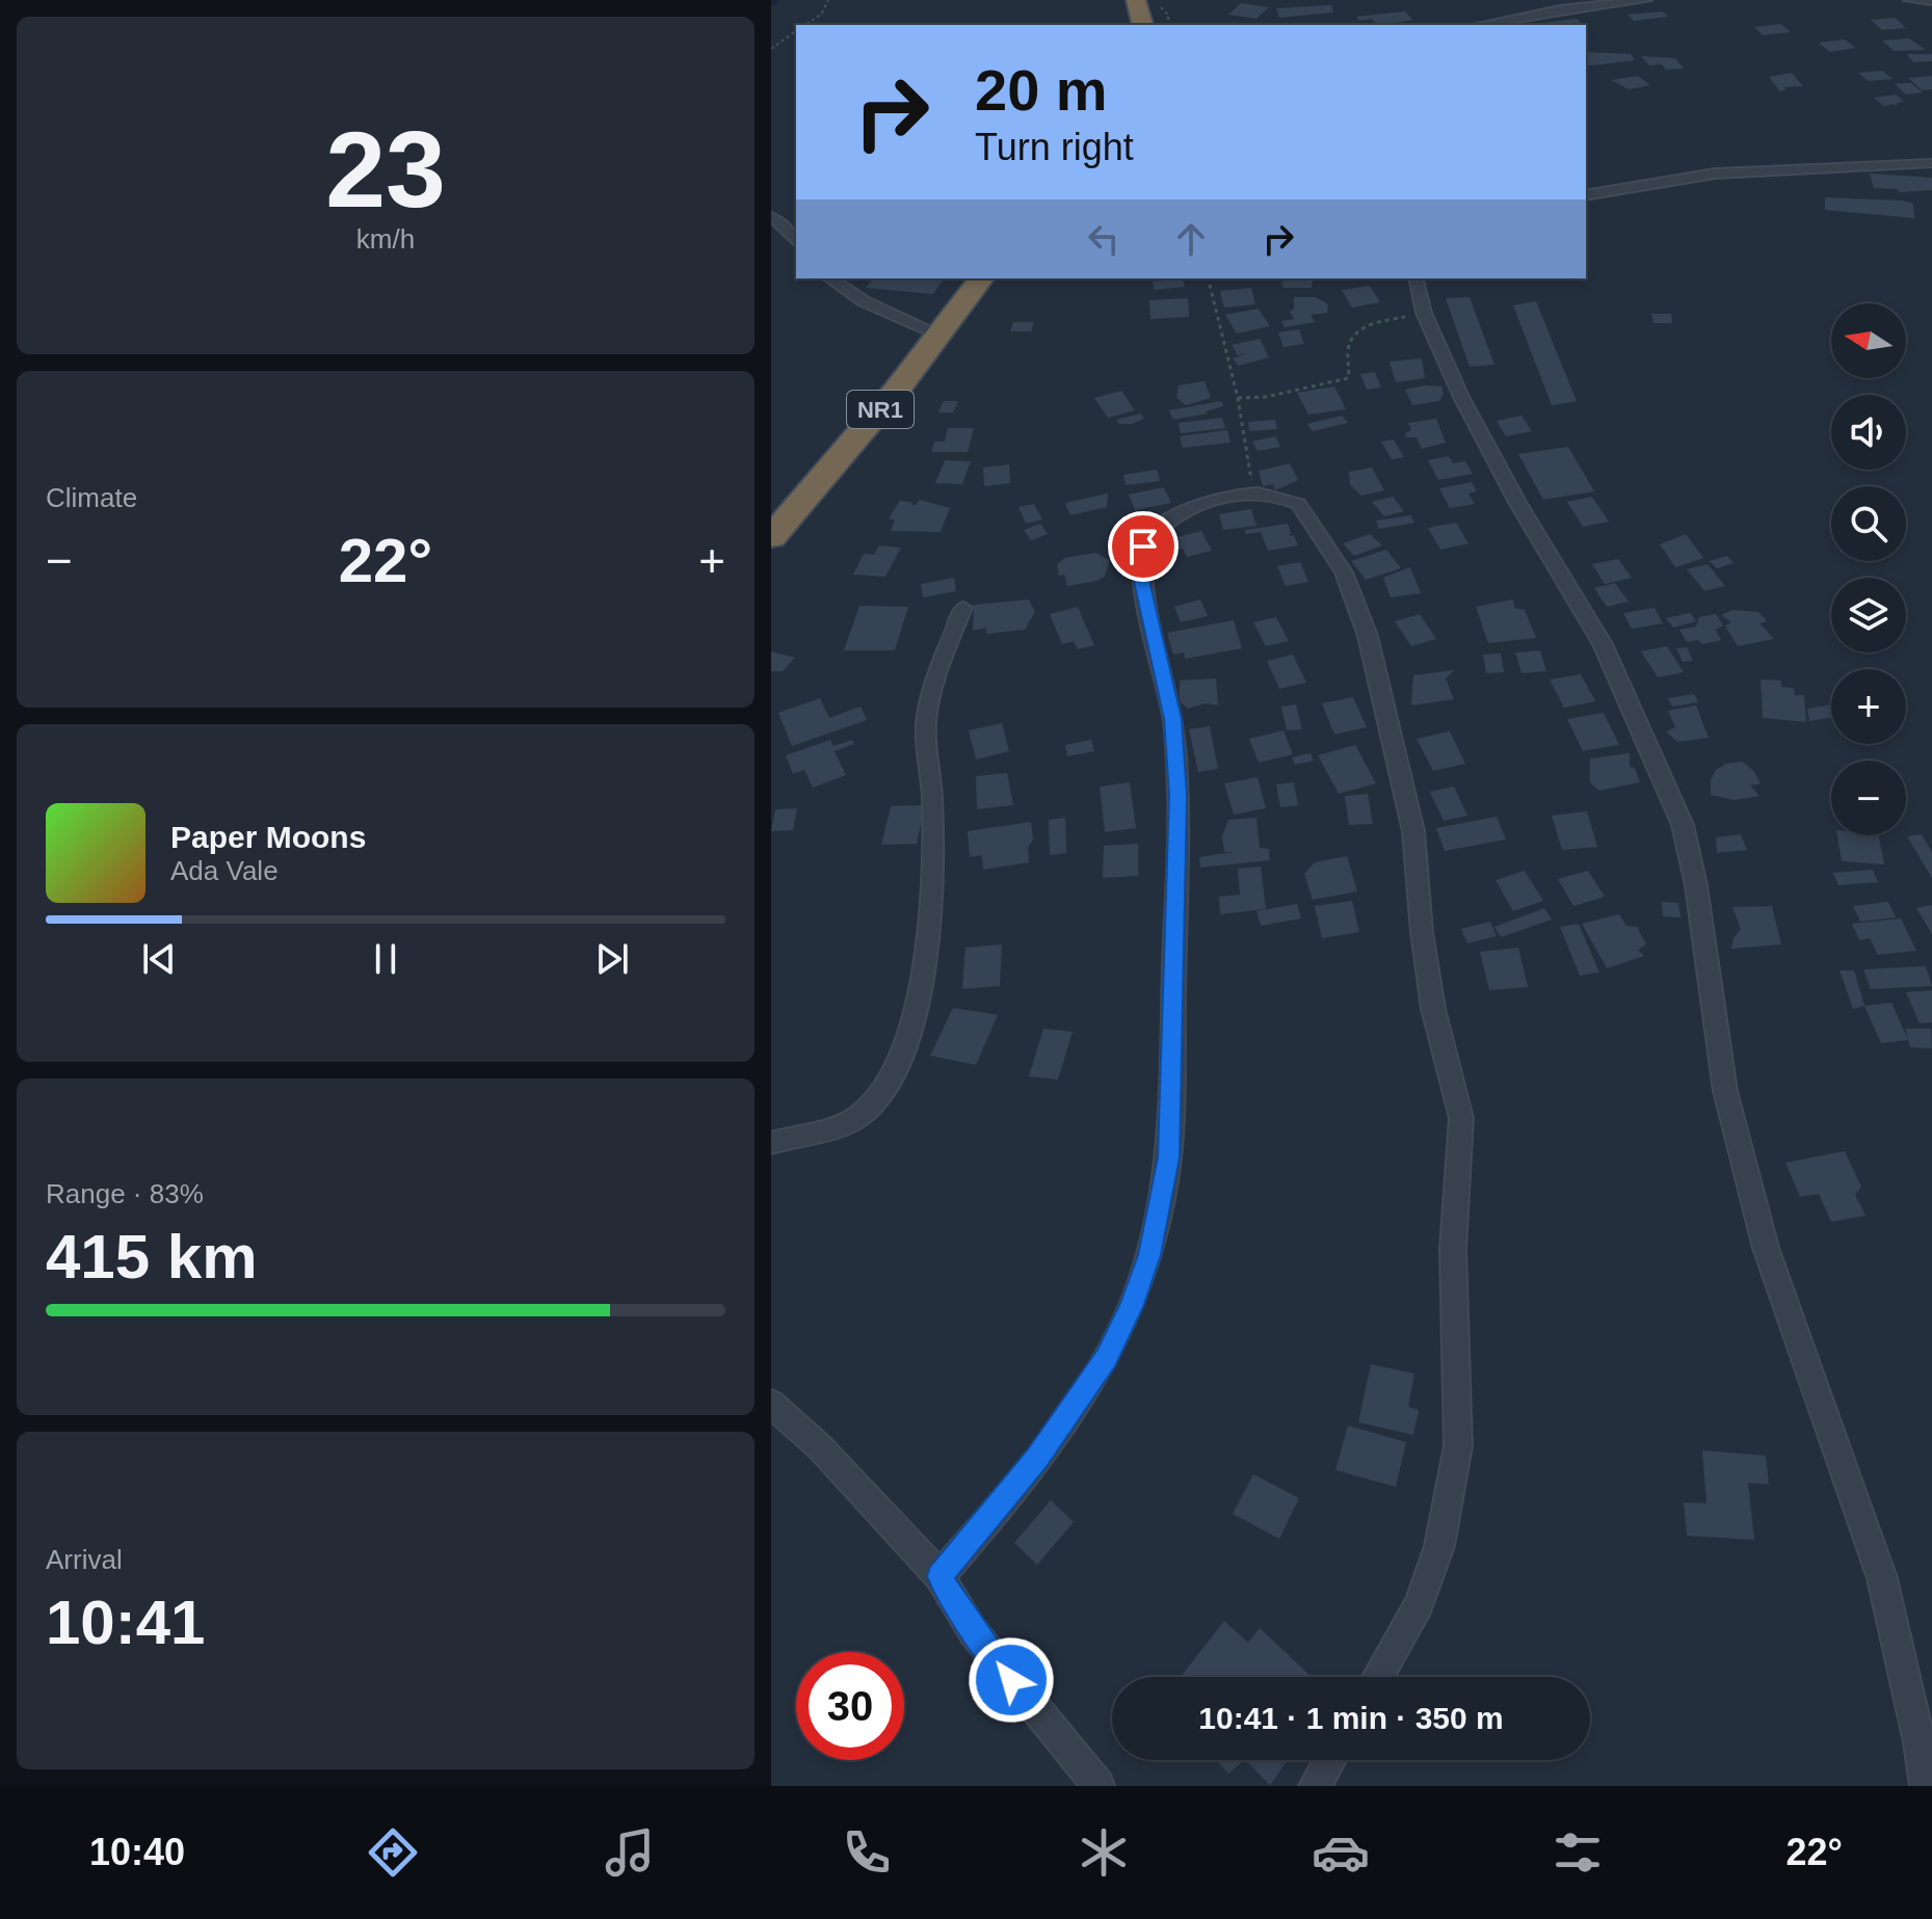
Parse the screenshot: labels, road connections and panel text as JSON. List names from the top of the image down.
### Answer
{
  "streets": {
    "highway": ["NR1"]
  },
  "north": "left",
  "page": {
    "tile": [
      ["23", "km/h"],
      "Climate",
      ["Range · 83%", "415 km"],
      ["Arrival", "10:41"]
    ],
    "turn": ["20 m", "Turn right"],
    "map_buttons": ["+", "−"],
    "heat": ["−", "22°", "+"],
    "song": ["Paper Moons", "Ada Vale"],
    "limit": "30",
    "trip": "10:41 · 1 min · 350 m",
    "tabs": ["10:40", "22°"]
  }
}
